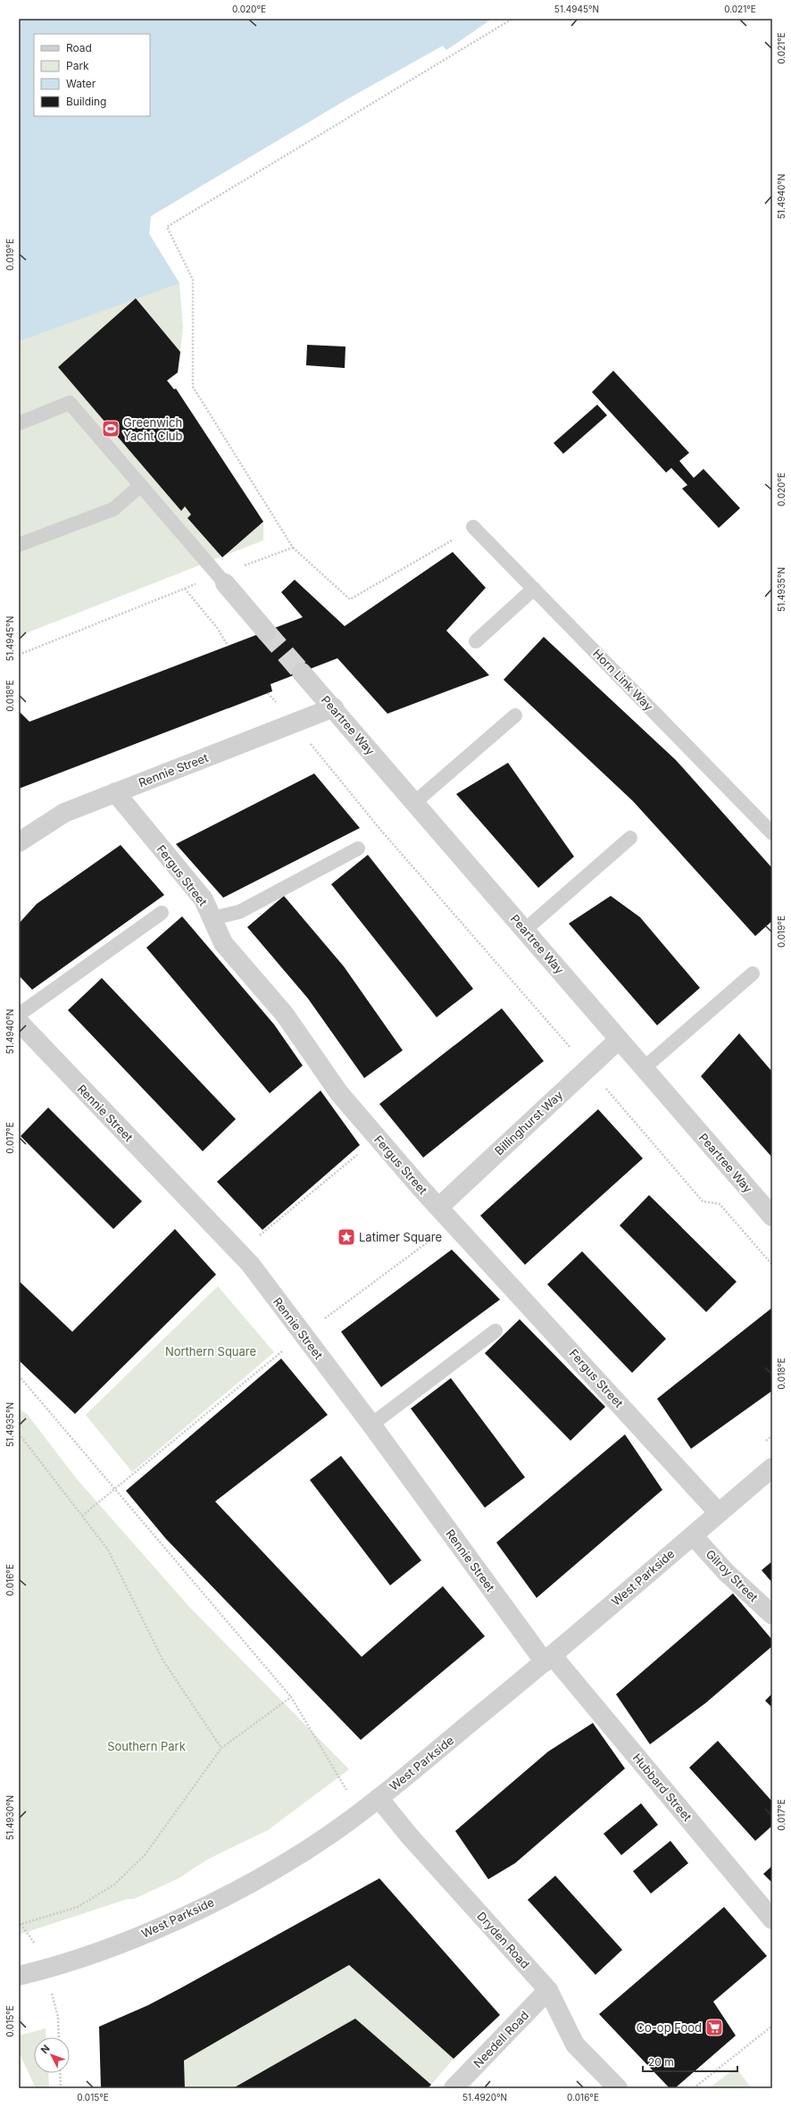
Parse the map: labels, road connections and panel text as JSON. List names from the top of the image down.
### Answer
{
  "streets": {
    "street": [
      "Peartree Way",
      "Rennie Street",
      "Fergus Street",
      "Billinghurst Way",
      "Gilroy Street",
      "West Parkside",
      "Hubbard Street",
      "Dryden Road",
      "Needell Road"
    ],
    "lane": ["Horn Link Way"]
  },
  "crossings": [
    ["Peartree Way", "Rennie Street"],
    ["Peartree Way", "Billinghurst Way"],
    ["Rennie Street", "Fergus Street"],
    ["Rennie Street", "West Parkside"],
    ["Rennie Street", "Hubbard Street"],
    ["Fergus Street", "Billinghurst Way"],
    ["Fergus Street", "West Parkside"],
    ["Gilroy Street", "West Parkside"],
    ["West Parkside", "Hubbard Street"],
    ["West Parkside", "Dryden Road"],
    ["Dryden Road", "Needell Road"]
  ],
  "parks": ["Northern Square", "Southern Park"],
  "places": {
    "sports": ["Greenwich Yacht Club"],
    "place": ["Latimer Square"],
    "supermarket": ["Co-op Food"]
  },
  "legend": [
    "Road",
    "Park",
    "Water",
    "Building"
  ],
  "scale_bar": "20 m",
  "north": "top left",
  "coordinates": [
    "0.020°E",
    "51.4945°N",
    "0.021°E",
    "51.4940°N",
    "0.019°E",
    "51.4935°N",
    "0.018°E",
    "0.017°E",
    "0.016°E",
    "51.4930°N",
    "0.015°E",
    "51.4920°N"
  ]
}
